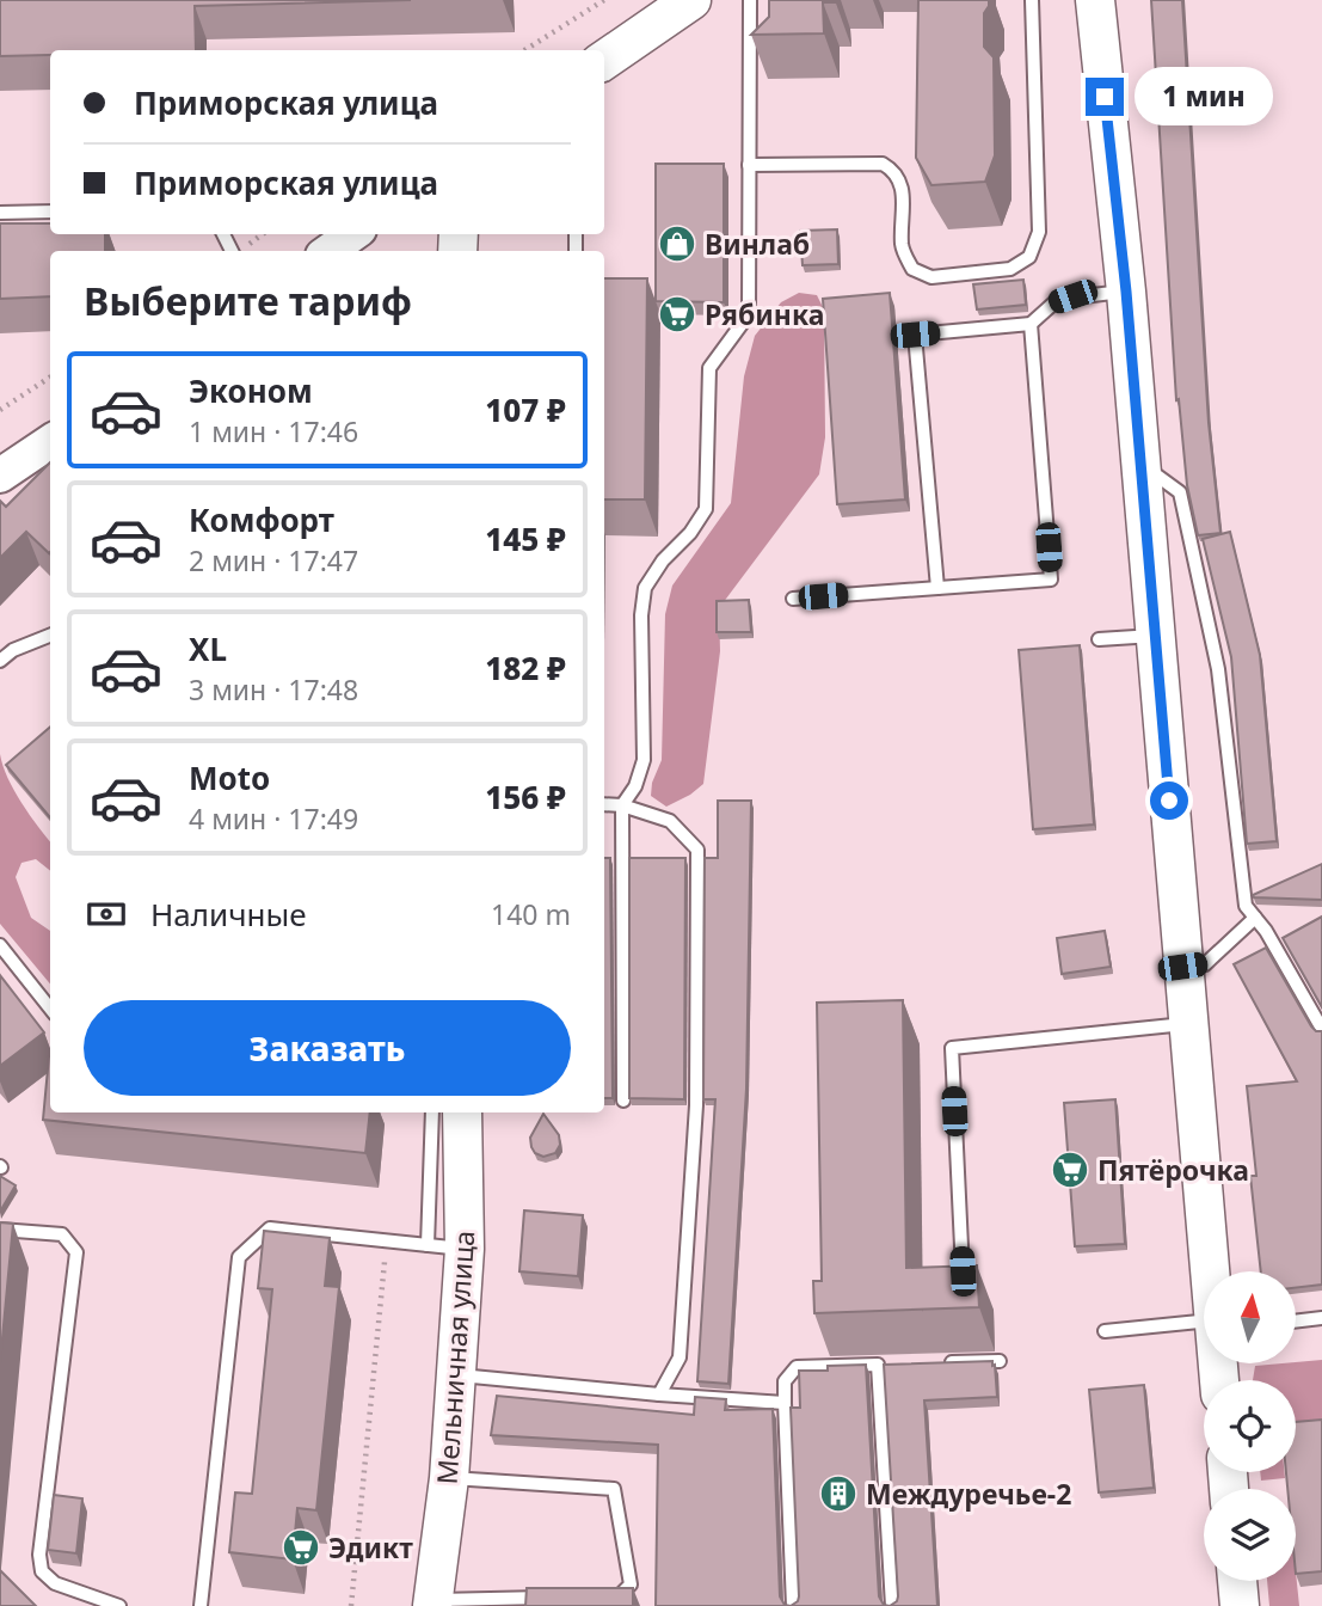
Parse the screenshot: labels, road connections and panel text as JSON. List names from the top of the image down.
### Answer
{
  "streets": {
    "main road": ["Мельничная улица"]
  },
  "places": {
    "shop": ["Винлаб"],
    "supermarket": ["Рябинка", "Пятёрочка", "Эдикт"],
    "building": ["Междуречье-2"]
  },
  "north": "top",
  "page": {
    "banner": ["Приморская улица", "Приморская улица"],
    "bubble": "1 мин",
    "heading": "Выберите тариф",
    "list": [
      {
        "name": "Эконом",
        "note": "1 мин · 17:46",
        "value": "107 ₽"
      },
      {
        "name": "Комфорт",
        "note": "2 мин · 17:47",
        "value": "145 ₽"
      },
      {
        "name": "XL",
        "note": "3 мин · 17:48",
        "value": "182 ₽"
      },
      {
        "name": "Moto",
        "note": "4 мин · 17:49",
        "value": "156 ₽"
      }
    ],
    "pay": ["Наличные", "140 m"],
    "buttons": "Заказать"
  }
}
